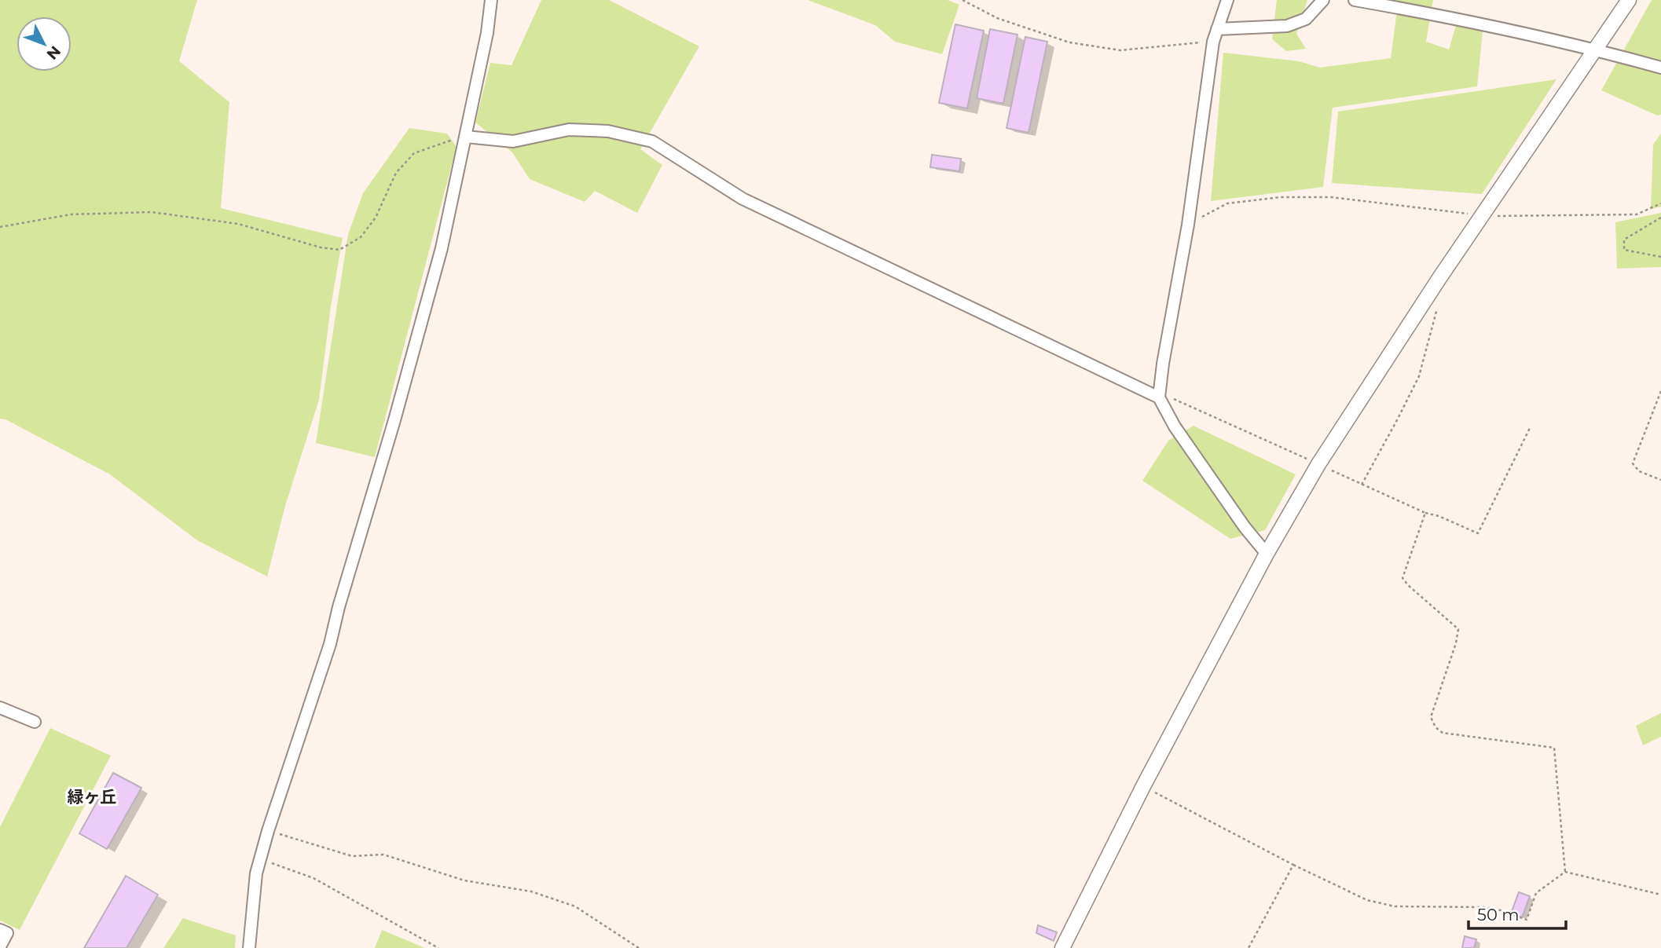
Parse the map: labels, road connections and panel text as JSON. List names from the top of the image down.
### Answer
{
  "districts": ["緑ヶ丘"],
  "scale_bar": "50 m",
  "north": "bottom right"
}
